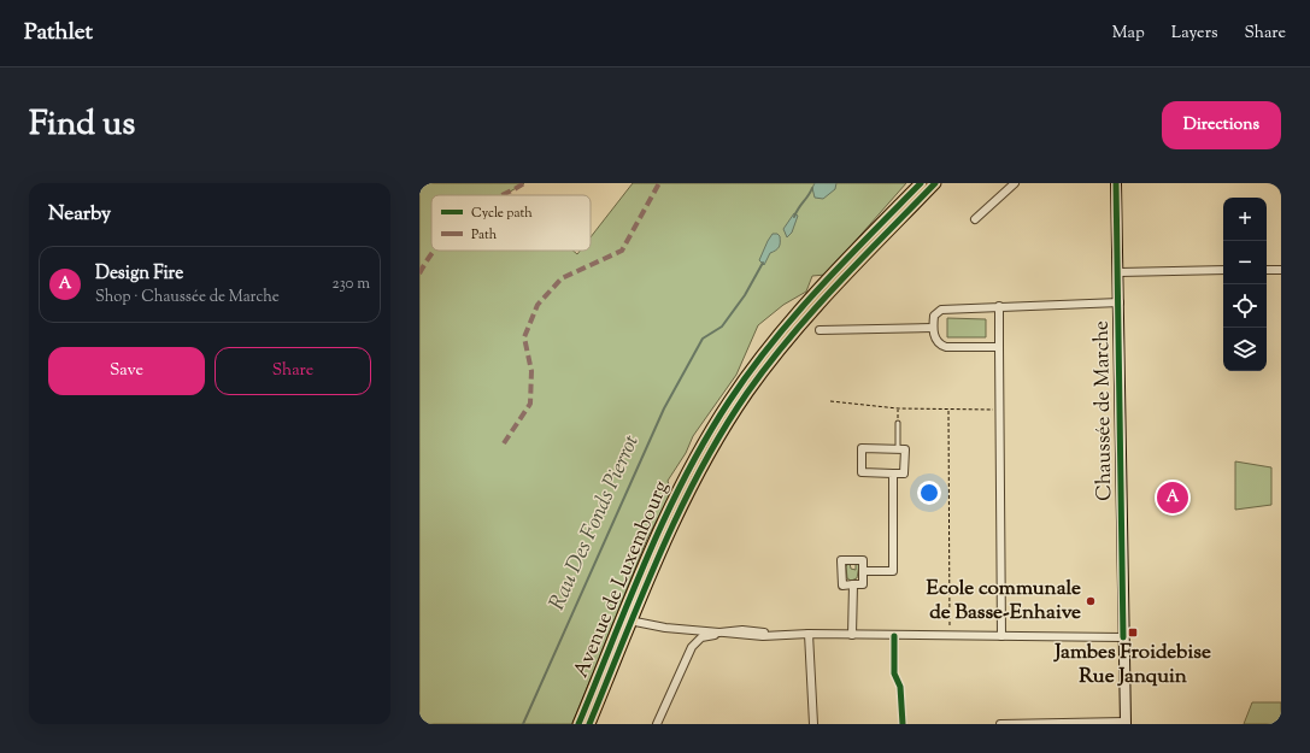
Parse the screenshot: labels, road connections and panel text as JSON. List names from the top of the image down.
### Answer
{
  "streets": {
    "main road": ["Chaussée de Marche", "Avenue de Luxembourg"]
  },
  "water": ["Rau Des Fonds Pierrot"],
  "places": {
    "other": ["Ecole communale de Basse-Enhaive"],
    "transit": ["Jambes Froidebise Rue Janquin"]
  },
  "legend": ["Cycle path", "Path"],
  "page": {
    "header": "Pathlet",
    "nav": ["Map", "Layers", "Share"],
    "title": "Find us",
    "buttons": [
      "Directions",
      ["Save", "Share"]
    ],
    "heading": "Nearby",
    "map_buttons": ["+", "−"],
    "list": [
      {
        "mark": "A",
        "name": "Design Fire",
        "note": "Shop · Chaussée de Marche",
        "value": "230 m"
      }
    ],
    "pins": "A"
  }
}
